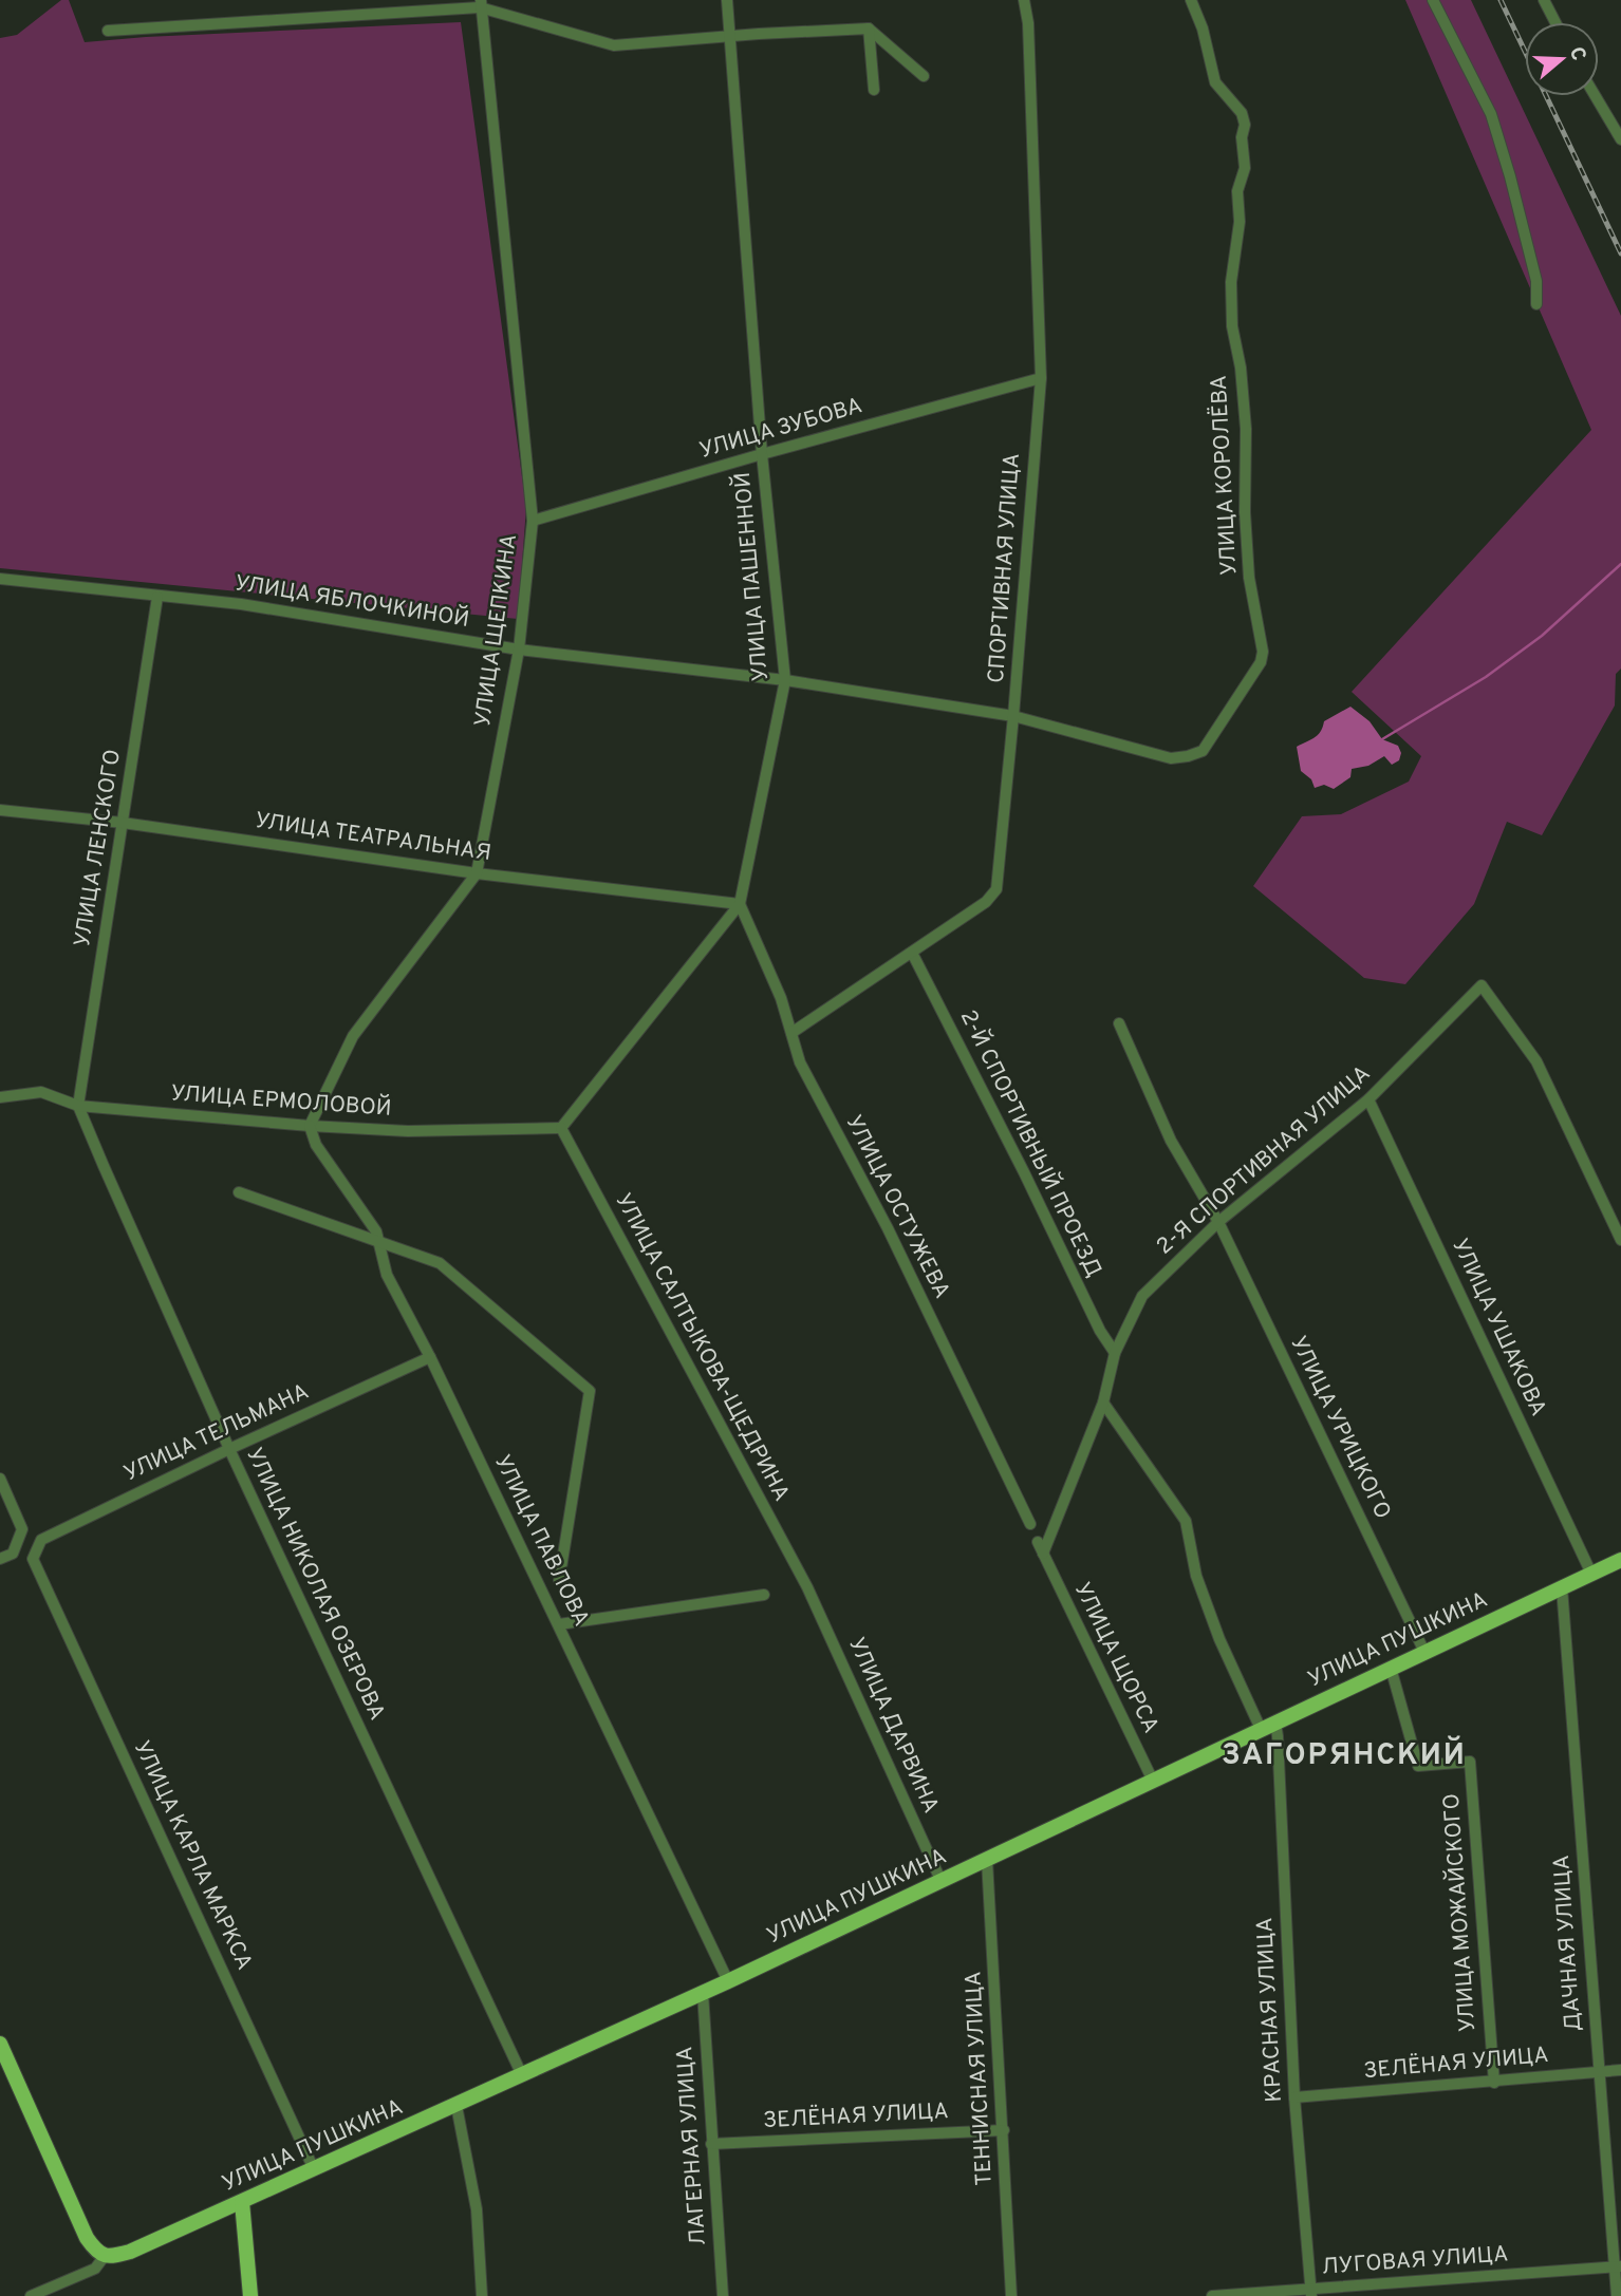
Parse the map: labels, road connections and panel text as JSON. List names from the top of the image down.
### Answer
{
  "streets": {
    "main road": ["УЛИЦА ПУШКИНА"],
    "street": [
      "УЛИЦА ЗУБОВА",
      "УЛИЦА КОРОЛЁВА",
      "СПОРТИВНАЯ УЛИЦА",
      "УЛИЦА ПАШЕННОЙ",
      "УЛИЦА ЯБЛОЧКИНОЙ",
      "УЛИЦА ЩЕПКИНА",
      "УЛИЦА ТЕАТРАЛЬНАЯ",
      "УЛИЦА ЛЕНСКОГО",
      "УЛИЦА ЕРМОЛОВОЙ",
      "2-Й СПОРТИВНЫЙ ПРОЕЗД",
      "2-Я СПОРТИВНАЯ УЛИЦА",
      "УЛИЦА ОСТУЖЕВА",
      "УЛИЦА УШАКОВА",
      "УЛИЦА САЛТЫКОВА-ЩЕДРИНА",
      "УЛИЦА УРИЦКОГО",
      "УЛИЦА ТЕЛЬМАНА",
      "УЛИЦА ПАВЛОВА",
      "УЛИЦА НИКОЛАЯ ОЗЕРОВА",
      "УЛИЦА ЩОРСА",
      "УЛИЦА ДАРВИНА",
      "УЛИЦА КАРЛА МАРКСА",
      "УЛИЦА МОЖАЙСКОГО",
      "ДАЧНАЯ УЛИЦА",
      "КРАСНАЯ УЛИЦА",
      "ЗЕЛЁНАЯ УЛИЦА",
      "ТЕННИСНАЯ УЛИЦА",
      "ЛАГЕРНАЯ УЛИЦА",
      "ЛУГОВАЯ УЛИЦА"
    ]
  },
  "crossings": [
    ["УЛИЦА ЗУБОВА", "СПОРТИВНАЯ УЛИЦА"],
    ["УЛИЦА ЗУБОВА", "УЛИЦА ПАШЕННОЙ"],
    ["УЛИЦА ЗУБОВА", "УЛИЦА ЩЕПКИНА"],
    ["УЛИЦА КОРОЛЁВА", "СПОРТИВНАЯ УЛИЦА"],
    ["УЛИЦА КОРОЛЁВА", "УЛИЦА ПАШЕННОЙ"],
    ["УЛИЦА КОРОЛЁВА", "УЛИЦА ЯБЛОЧКИНОЙ"],
    ["СПОРТИВНАЯ УЛИЦА", "2-Й СПОРТИВНЫЙ ПРОЕЗД"],
    ["СПОРТИВНАЯ УЛИЦА", "УЛИЦА ОСТУЖЕВА"],
    ["УЛИЦА ПАШЕННОЙ", "УЛИЦА ЯБЛОЧКИНОЙ"],
    ["УЛИЦА ПАШЕННОЙ", "УЛИЦА ТЕАТРАЛЬНАЯ"],
    ["УЛИЦА ПАШЕННОЙ", "УЛИЦА ЕРМОЛОВОЙ"],
    ["УЛИЦА ПАШЕННОЙ", "УЛИЦА ОСТУЖЕВА"],
    ["УЛИЦА ПАШЕННОЙ", "УЛИЦА САЛТЫКОВА-ЩЕДРИНА"],
    ["УЛИЦА ЯБЛОЧКИНОЙ", "УЛИЦА ЩЕПКИНА"],
    ["УЛИЦА ЯБЛОЧКИНОЙ", "УЛИЦА ЛЕНСКОГО"],
    ["УЛИЦА ЩЕПКИНА", "УЛИЦА ТЕАТРАЛЬНАЯ"],
    ["УЛИЦА ЩЕПКИНА", "УЛИЦА ЕРМОЛОВОЙ"],
    ["УЛИЦА ЩЕПКИНА", "УЛИЦА ПАВЛОВА"],
    ["УЛИЦА ТЕАТРАЛЬНАЯ", "УЛИЦА ЛЕНСКОГО"],
    ["УЛИЦА ТЕАТРАЛЬНАЯ", "УЛИЦА ОСТУЖЕВА"],
    ["УЛИЦА ЛЕНСКОГО", "УЛИЦА ЕРМОЛОВОЙ"],
    ["УЛИЦА ЛЕНСКОГО", "УЛИЦА НИКОЛАЯ ОЗЕРОВА"],
    ["УЛИЦА ЕРМОЛОВОЙ", "УЛИЦА САЛТЫКОВА-ЩЕДРИНА"],
    ["УЛИЦА ЕРМОЛОВОЙ", "УЛИЦА ПАВЛОВА"],
    ["УЛИЦА ЕРМОЛОВОЙ", "УЛИЦА НИКОЛАЯ ОЗЕРОВА"],
    ["2-Й СПОРТИВНЫЙ ПРОЕЗД", "2-Я СПОРТИВНАЯ УЛИЦА"],
    ["2-Я СПОРТИВНАЯ УЛИЦА", "УЛИЦА УШАКОВА"],
    ["2-Я СПОРТИВНАЯ УЛИЦА", "УЛИЦА УРИЦКОГО"],
    ["2-Я СПОРТИВНАЯ УЛИЦА", "УЛИЦА ЩОРСА"],
    ["УЛИЦА УШАКОВА", "УЛИЦА ПУШКИНА"],
    ["УЛИЦА САЛТЫКОВА-ЩЕДРИНА", "УЛИЦА ДАРВИНА"],
    ["УЛИЦА УРИЦКОГО", "УЛИЦА ПУШКИНА"],
    ["УЛИЦА ТЕЛЬМАНА", "УЛИЦА ПАВЛОВА"],
    ["УЛИЦА ТЕЛЬМАНА", "УЛИЦА НИКОЛАЯ ОЗЕРОВА"],
    ["УЛИЦА ТЕЛЬМАНА", "УЛИЦА КАРЛА МАРКСА"],
    ["УЛИЦА ПАВЛОВА", "УЛИЦА ПУШКИНА"],
    ["УЛИЦА НИКОЛАЯ ОЗЕРОВА", "УЛИЦА ПУШКИНА"],
    ["УЛИЦА ПУШКИНА", "УЛИЦА ЩОРСА"],
    ["УЛИЦА ПУШКИНА", "УЛИЦА ДАРВИНА"],
    ["УЛИЦА ПУШКИНА", "УЛИЦА КАРЛА МАРКСА"],
    ["УЛИЦА ПУШКИНА", "УЛИЦА МОЖАЙСКОГО"],
    ["УЛИЦА ПУШКИНА", "ДАЧНАЯ УЛИЦА"],
    ["УЛИЦА ПУШКИНА", "КРАСНАЯ УЛИЦА"],
    ["УЛИЦА ПУШКИНА", "ТЕННИСНАЯ УЛИЦА"],
    ["УЛИЦА ПУШКИНА", "ЛАГЕРНАЯ УЛИЦА"],
    ["УЛИЦА МОЖАЙСКОГО", "ЗЕЛЁНАЯ УЛИЦА"],
    ["ДАЧНАЯ УЛИЦА", "ЗЕЛЁНАЯ УЛИЦА"],
    ["ДАЧНАЯ УЛИЦА", "ЛУГОВАЯ УЛИЦА"],
    ["КРАСНАЯ УЛИЦА", "ЗЕЛЁНАЯ УЛИЦА"],
    ["КРАСНАЯ УЛИЦА", "ЛУГОВАЯ УЛИЦА"],
    ["ЗЕЛЁНАЯ УЛИЦА", "ТЕННИСНАЯ УЛИЦА"],
    ["ЗЕЛЁНАЯ УЛИЦА", "ЛАГЕРНАЯ УЛИЦА"]
  ],
  "districts": ["ЗАГОРЯНСКИЙ"],
  "north": "right"
}
